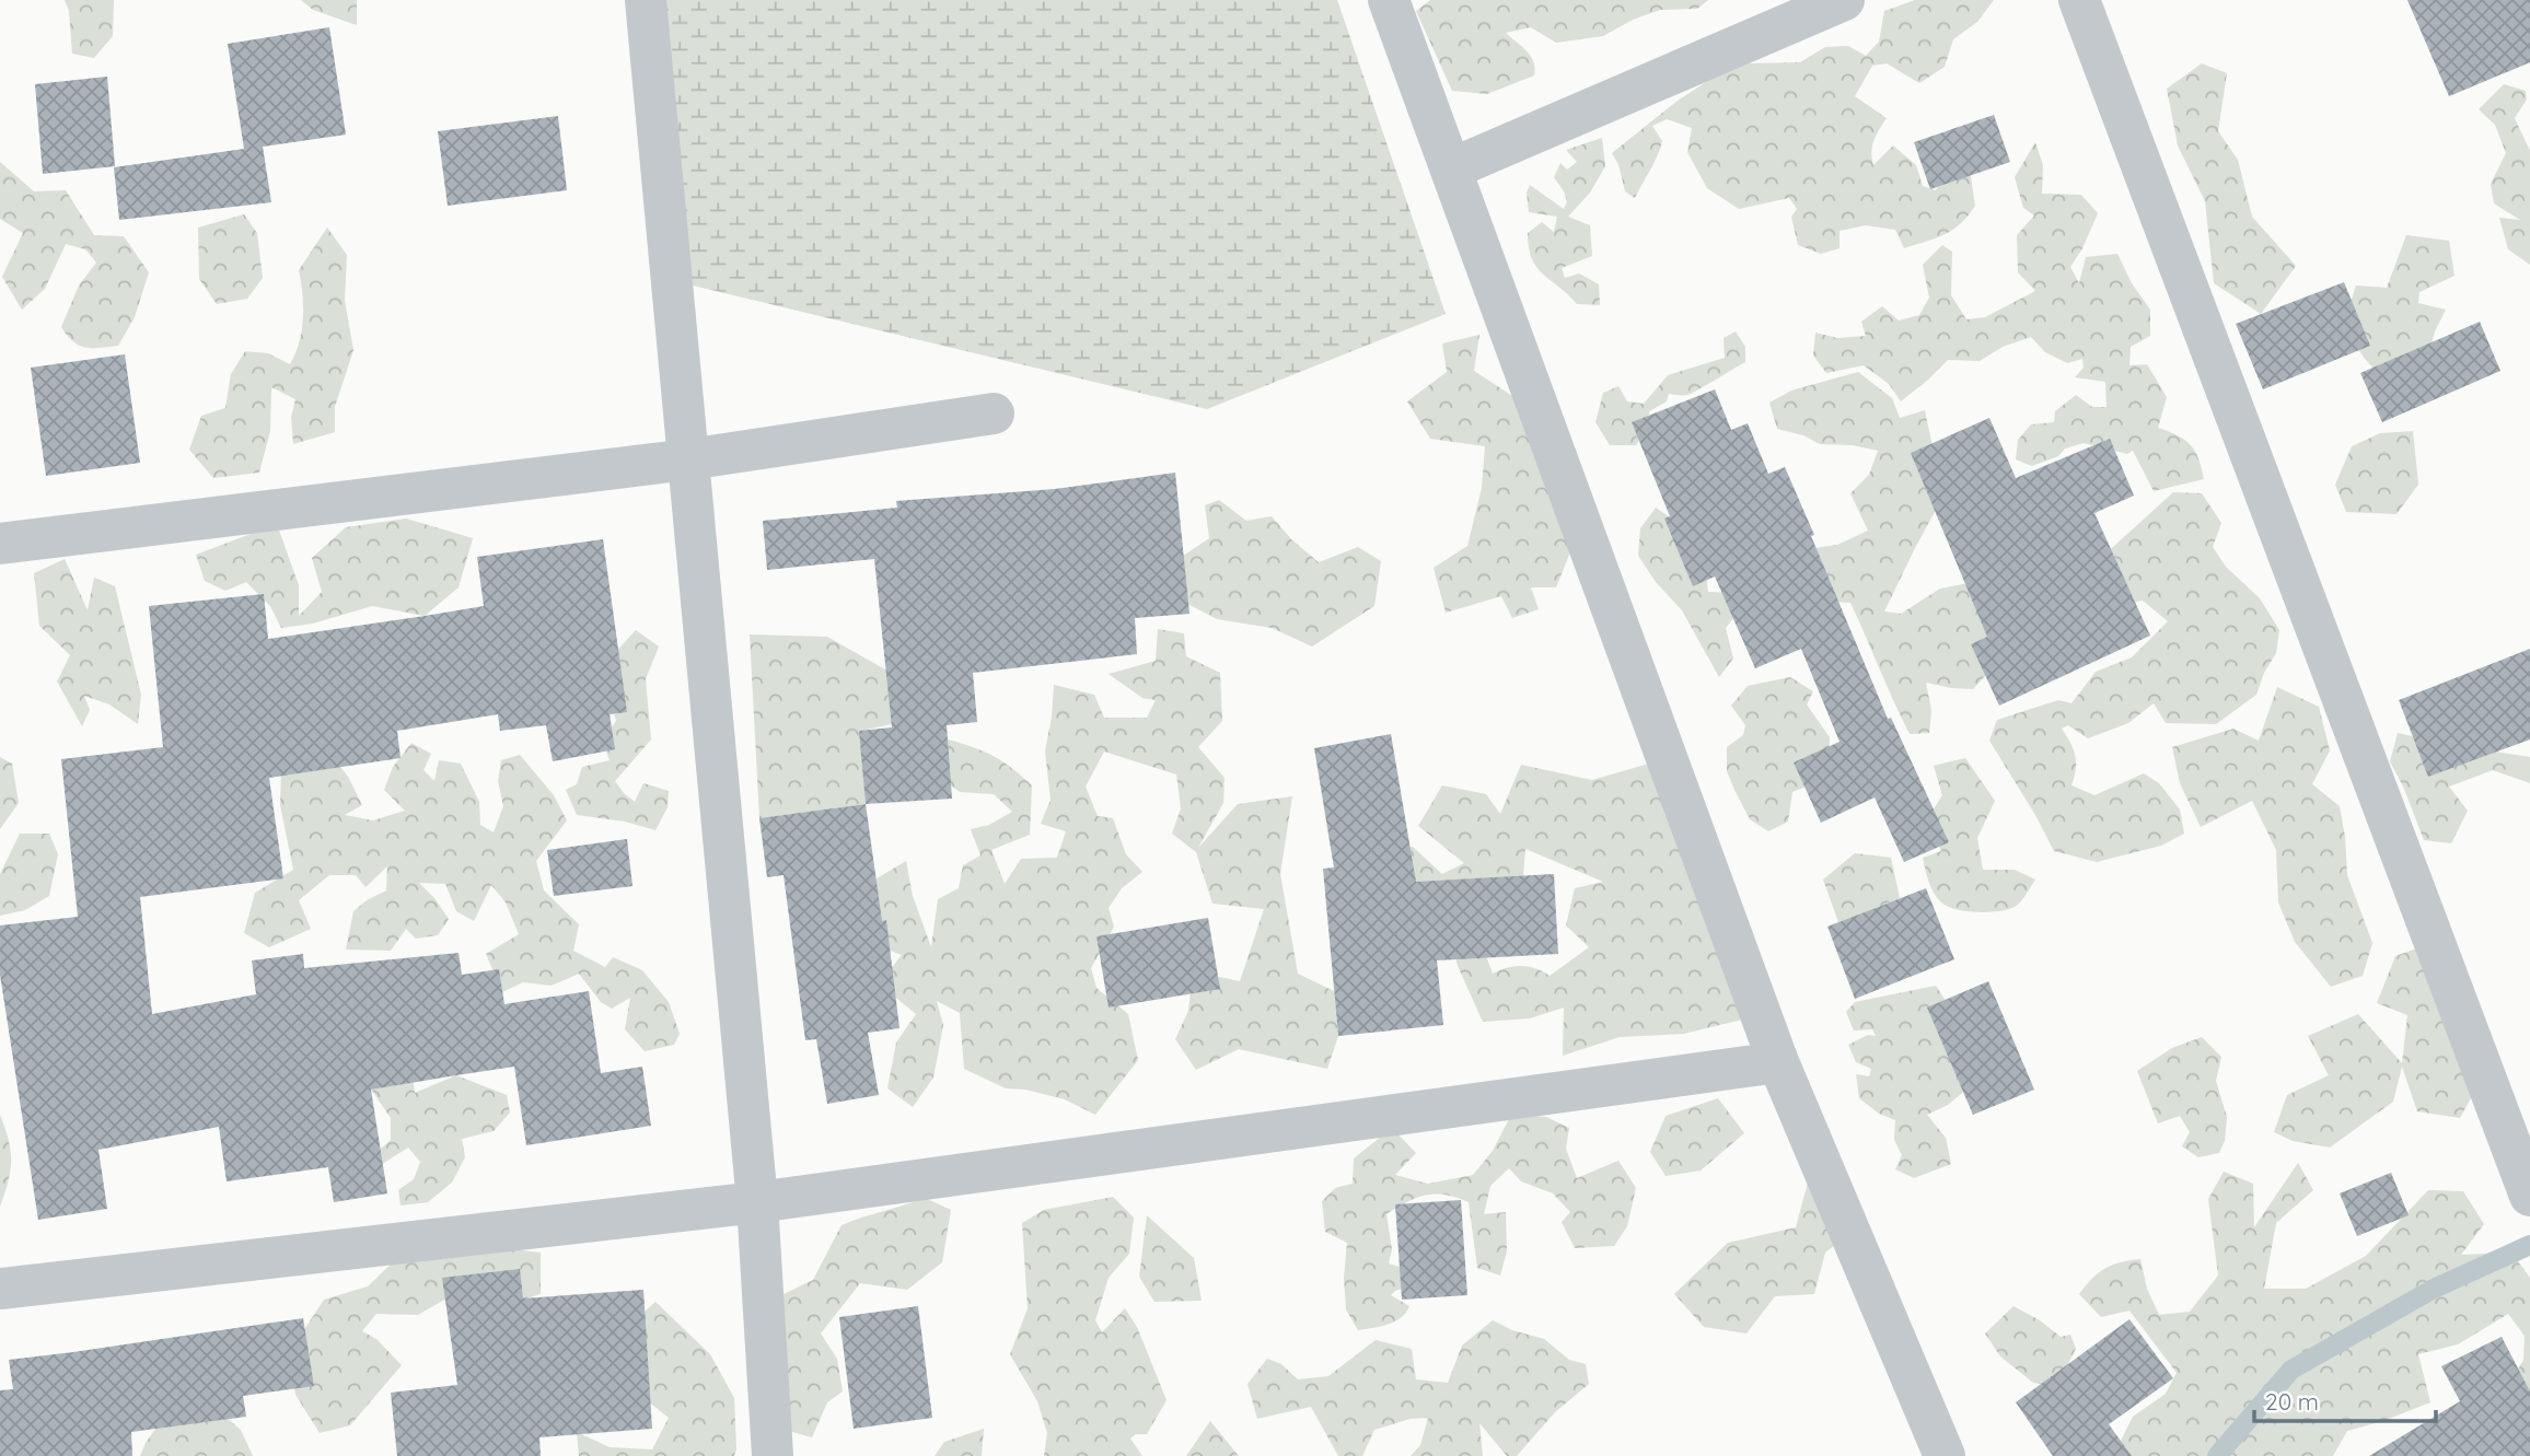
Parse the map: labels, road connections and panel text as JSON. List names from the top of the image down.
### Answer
{
  "scale_bar": "20 m"
}
